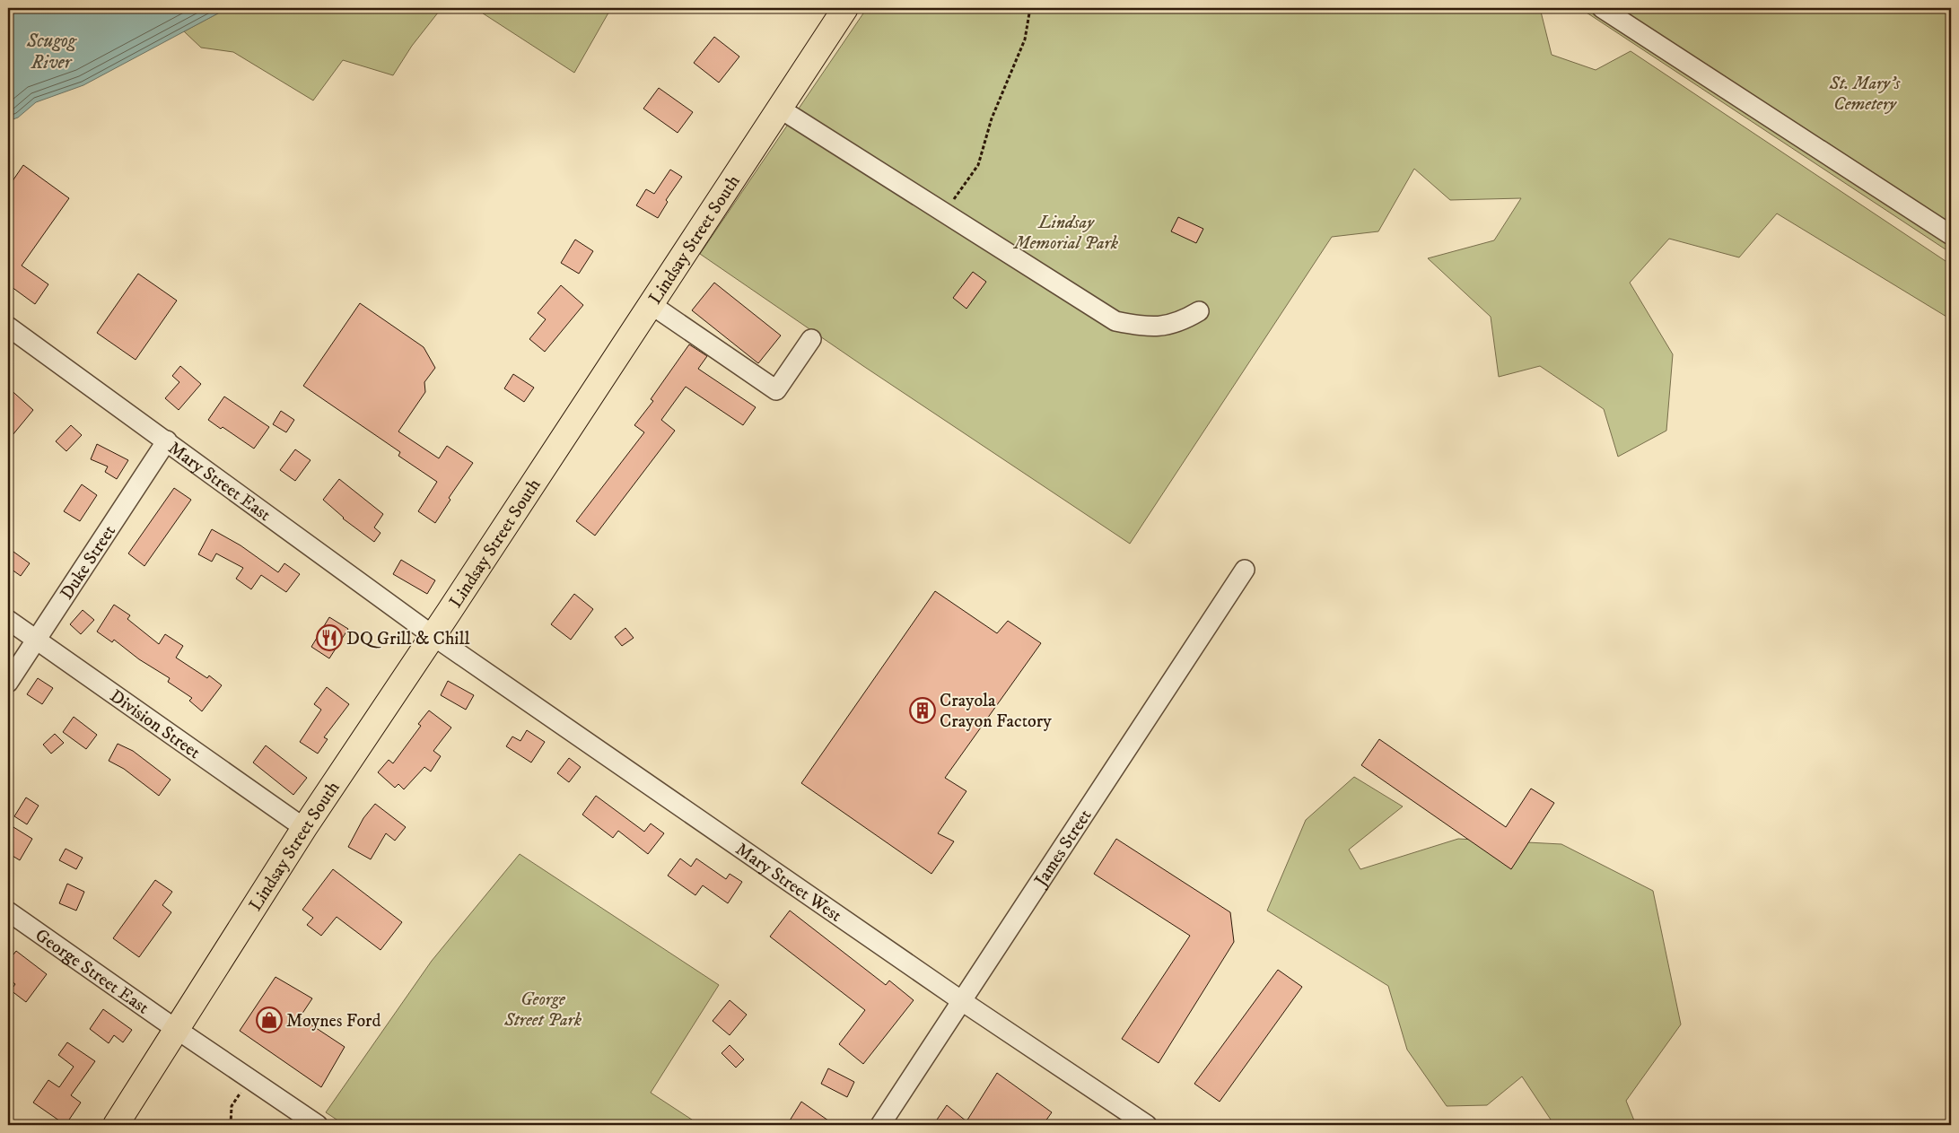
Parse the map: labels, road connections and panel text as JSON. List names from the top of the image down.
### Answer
{
  "streets": {
    "main road": ["Lindsay Street South"],
    "street": [
      "Mary Street East",
      "Duke Street",
      "Division Street",
      "James Street",
      "Mary Street West",
      "George Street East"
    ]
  },
  "crossings": [
    ["Lindsay Street South", "Mary Street East"],
    ["Lindsay Street South", "Division Street"],
    ["Lindsay Street South", "Mary Street West"],
    ["Lindsay Street South", "George Street East"],
    ["Mary Street East", "Duke Street"],
    ["Mary Street East", "Mary Street West"],
    ["Duke Street", "Division Street"],
    ["James Street", "Mary Street West"]
  ],
  "water": ["Scugog River"],
  "parks": ["St. Mary's Cemetery", "Lindsay Memorial Park", "George Street Park"],
  "places": {
    "restaurant": ["DQ Grill & Chill"],
    "building": ["Crayola Crayon Factory"],
    "shop": ["Moynes Ford"]
  }
}
